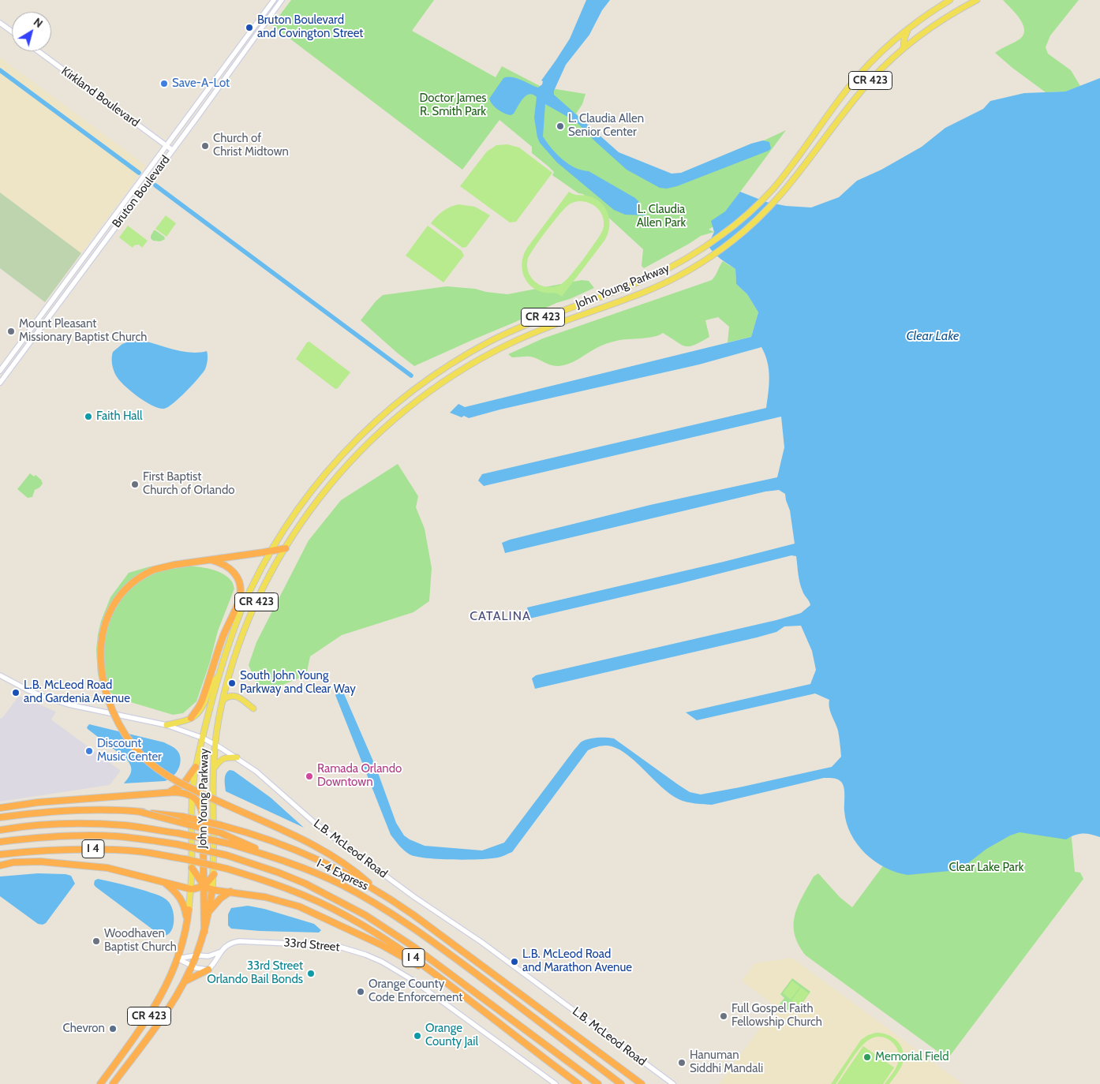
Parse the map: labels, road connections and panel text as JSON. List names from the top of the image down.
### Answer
{
  "streets": {
    "highway": [
      "CR 423",
      "John Young Parkway",
      "I 4",
      "I-4 Express"
    ],
    "street": [
      "Kirkland Boulevard",
      "Bruton Boulevard",
      "L.B. McLeod Road",
      "33rd Street"
    ]
  },
  "crossings": [
    ["Kirkland Boulevard", "Bruton Boulevard"],
    ["John Young Parkway", "L.B. McLeod Road"],
    ["John Young Parkway", "33rd Street"]
  ],
  "districts": ["CATALINA"],
  "water": ["Clear Lake"],
  "parks": ["Doctor James R. Smith Park", "L. Claudia Allen Park", "Clear Lake Park"],
  "places": [
    "Bruton Boulevard and Covington Street",
    "Save-A-Lot",
    "L. Claudia Allen Senior Center",
    "Church of Christ Midtown",
    "Mount Pleasant Missionary Baptist Church",
    "Faith Hall",
    "First Baptist Church of Orlando",
    "South John Young Parkway and Clear Way",
    "L.B. McLeod Road and Gardenia Avenue",
    "Discount Music Center",
    "Ramada Orlando Downtown",
    "Woodhaven Baptist Church",
    "L.B. McLeod Road and Marathon Avenue",
    "33rd Street Orlando Bail Bonds",
    "Orange County Code Enforcement",
    "Full Gospel Faith Fellowship Church",
    "Chevron",
    "Orange County Jail",
    "Memorial Field",
    "Hanuman Siddhi Mandali"
  ],
  "north": "top right"
}
